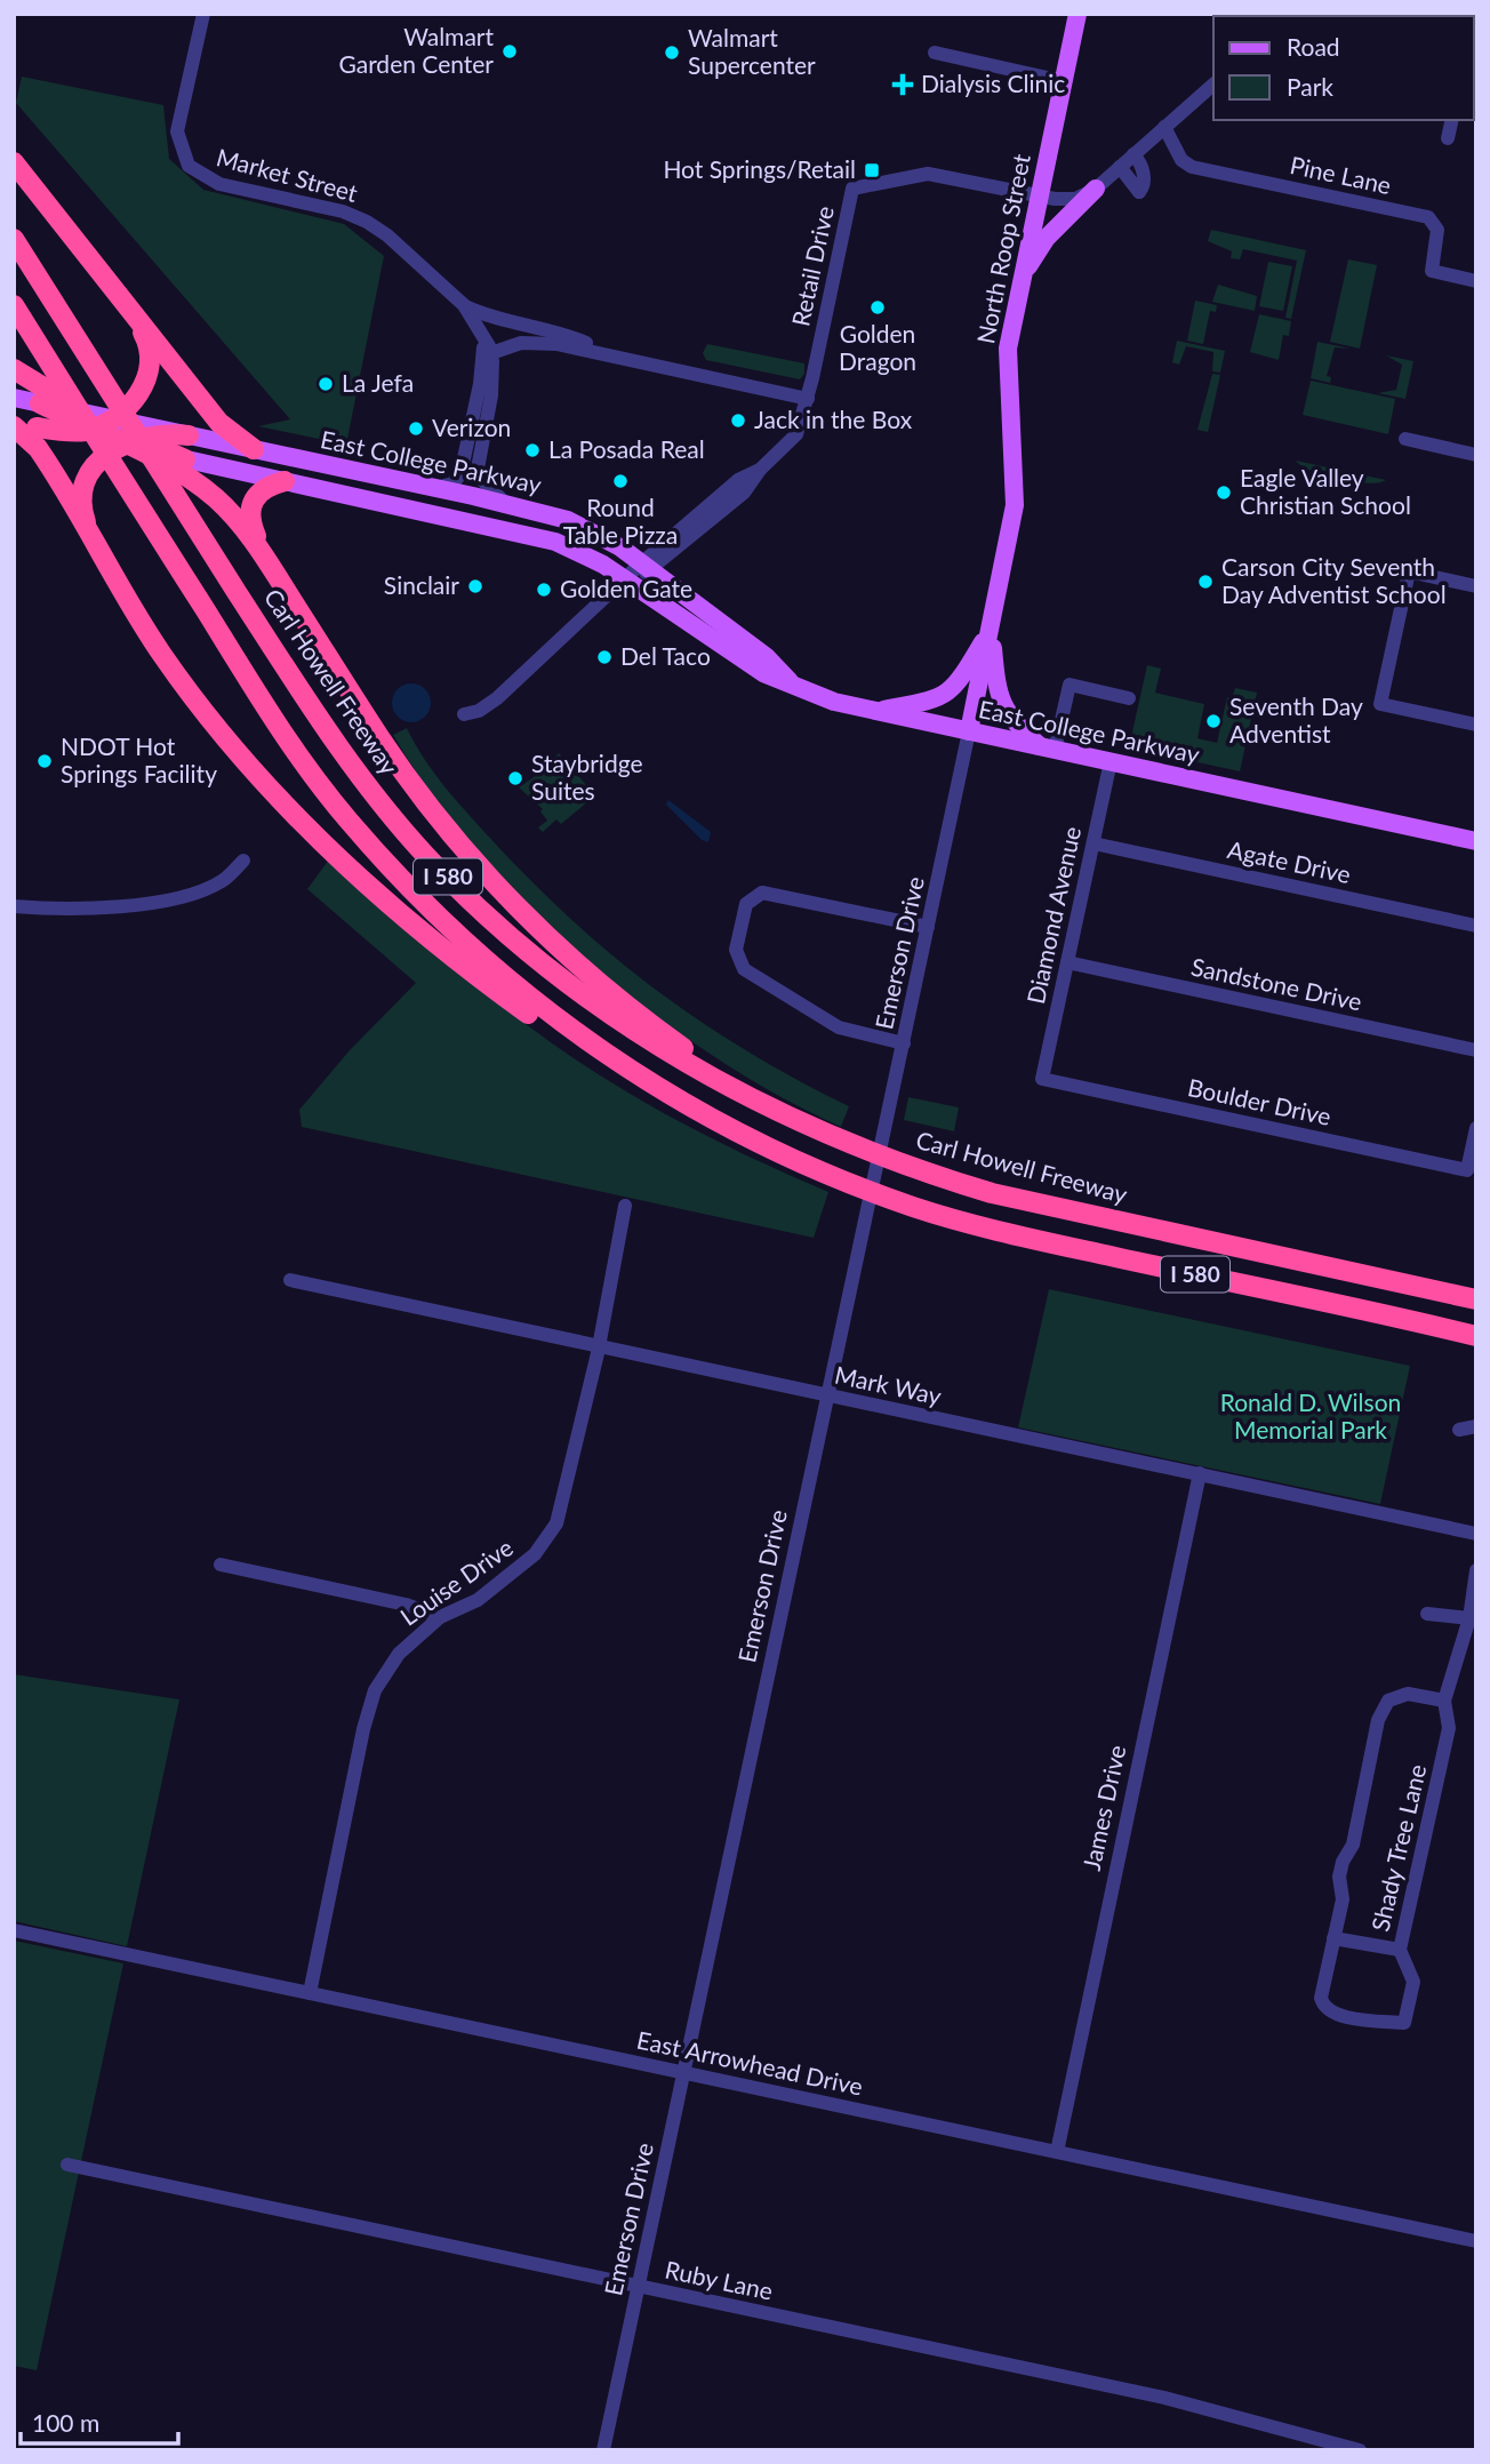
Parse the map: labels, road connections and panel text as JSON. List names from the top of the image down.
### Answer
{
  "streets": {
    "highway": ["Carl Howell Freeway", "I 580"],
    "main road": ["North Roop Street", "East College Parkway"],
    "street": [
      "Market Street",
      "Pine Lane",
      "Retail Drive",
      "Agate Drive",
      "Diamond Avenue",
      "Emerson Drive",
      "Sandstone Drive",
      "Boulder Drive",
      "Mark Way",
      "Louise Drive",
      "James Drive",
      "Shady Tree Lane",
      "East Arrowhead Drive",
      "Ruby Lane"
    ]
  },
  "crossings": [
    ["North Roop Street", "Retail Drive"],
    ["North Roop Street", "East College Parkway"],
    ["North Roop Street", "Emerson Drive"],
    ["Retail Drive", "East College Parkway"],
    ["East College Parkway", "Diamond Avenue"],
    ["East College Parkway", "Emerson Drive"],
    ["Agate Drive", "Diamond Avenue"],
    ["Diamond Avenue", "Sandstone Drive"],
    ["Diamond Avenue", "Boulder Drive"],
    ["Emerson Drive", "Mark Way"],
    ["Emerson Drive", "East Arrowhead Drive"],
    ["Emerson Drive", "Ruby Lane"],
    ["Mark Way", "Louise Drive"],
    ["Mark Way", "James Drive"],
    ["Louise Drive", "East Arrowhead Drive"],
    ["James Drive", "East Arrowhead Drive"]
  ],
  "parks": ["Ronald D. Wilson Memorial Park"],
  "places": {
    "other": [
      "Walmart Garden Center",
      "Walmart Supercenter",
      "Golden Dragon",
      "La Jefa",
      "Jack in the Box",
      "Verizon",
      "La Posada Real",
      "Round Table Pizza",
      "Eagle Valley Christian School",
      "Carson City Seventh Day Adventist School",
      "Sinclair",
      "Golden Gate",
      "Del Taco",
      "Seventh Day Adventist",
      "NDOT Hot Springs Facility",
      "Staybridge Suites"
    ],
    "health": ["Dialysis Clinic"],
    "transit": ["Hot Springs/Retail"]
  },
  "legend": ["Road", "Park"],
  "scale_bar": "100 m"
}
